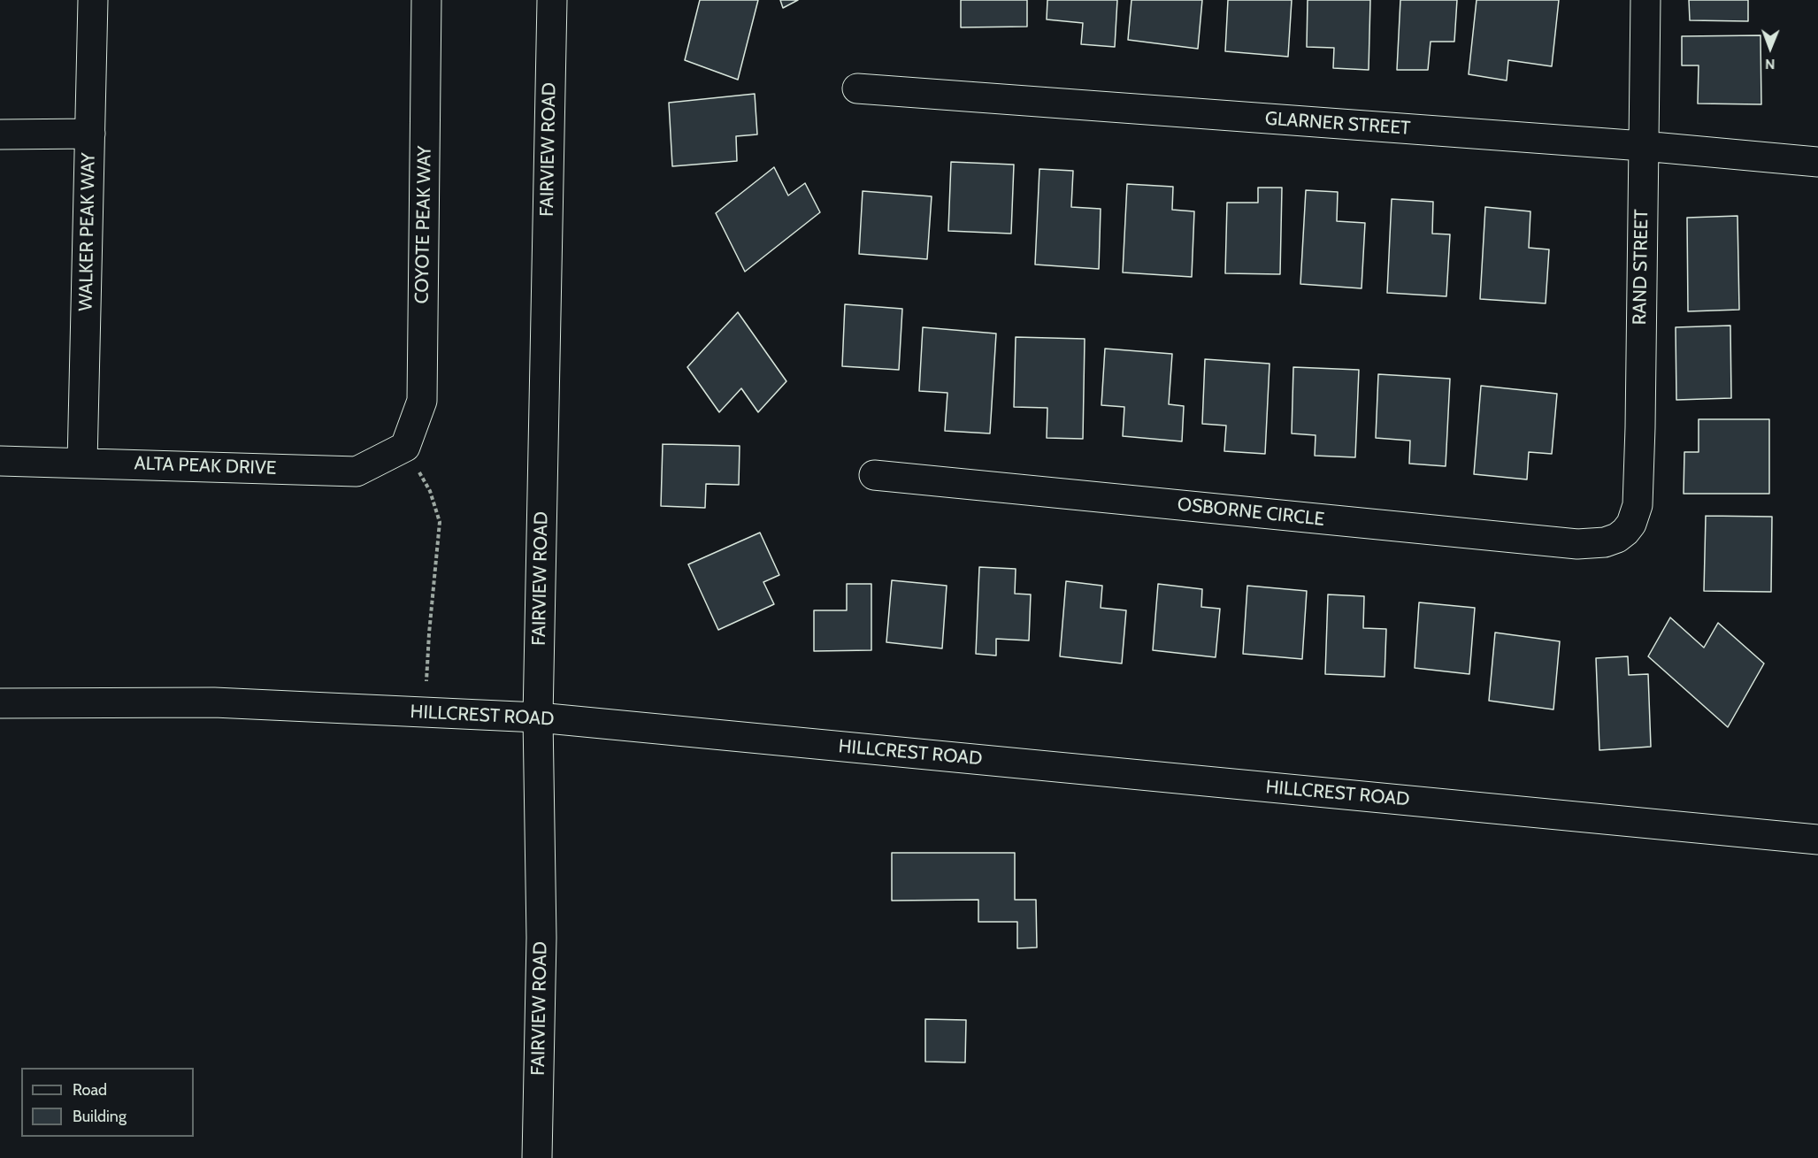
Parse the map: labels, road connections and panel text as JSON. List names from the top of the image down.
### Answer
{
  "streets": {
    "street": [
      "GLARNER STREET",
      "FAIRVIEW ROAD",
      "COYOTE PEAK WAY",
      "WALKER PEAK WAY",
      "RAND STREET",
      "ALTA PEAK DRIVE",
      "OSBORNE CIRCLE",
      "HILLCREST ROAD"
    ]
  },
  "crossings": [
    ["GLARNER STREET", "RAND STREET"],
    ["FAIRVIEW ROAD", "HILLCREST ROAD"],
    ["COYOTE PEAK WAY", "ALTA PEAK DRIVE"],
    ["WALKER PEAK WAY", "ALTA PEAK DRIVE"],
    ["RAND STREET", "OSBORNE CIRCLE"]
  ],
  "legend": ["Road", "Building"],
  "north": "bottom"
}
